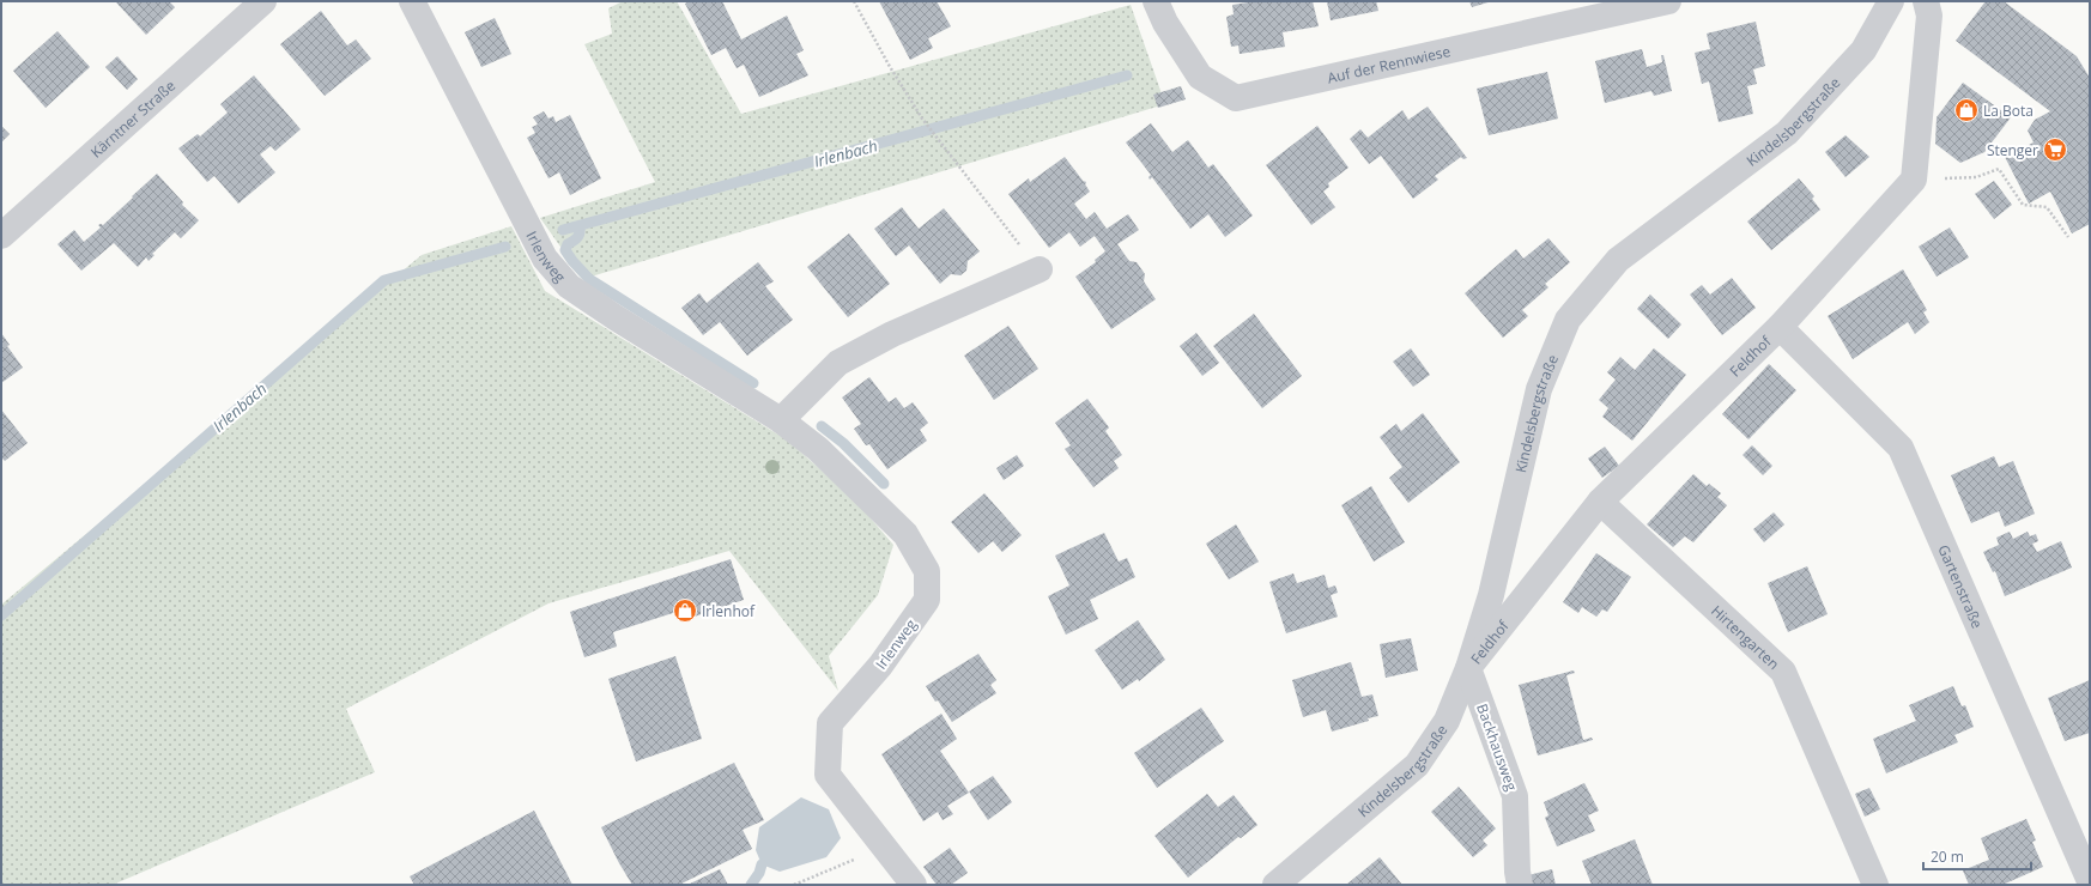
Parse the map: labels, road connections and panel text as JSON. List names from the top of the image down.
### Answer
{
  "streets": {
    "street": [
      "Auf der Rennwiese",
      "Kärntner Straße",
      "Kindelsbergstraße",
      "Irlenweg",
      "Feldhof",
      "Gartenstraße",
      "Hirtengarten",
      "Backhausweg"
    ]
  },
  "crossings": [
    ["Kindelsbergstraße", "Feldhof"],
    ["Kindelsbergstraße", "Backhausweg"],
    ["Feldhof", "Gartenstraße"],
    ["Feldhof", "Hirtengarten"],
    ["Feldhof", "Backhausweg"]
  ],
  "water": ["Irlenbach"],
  "places": {
    "shop": ["La Bota", "Irlenhof"],
    "supermarket": ["Stenger"]
  },
  "scale_bar": "20 m"
}
